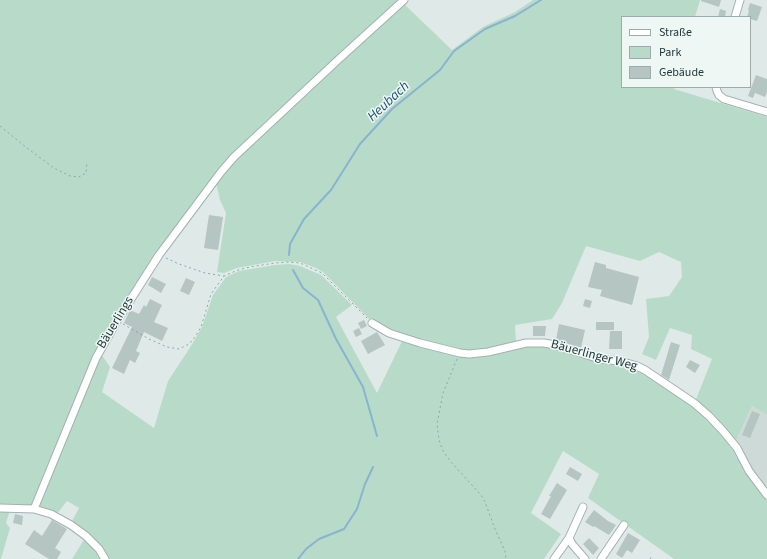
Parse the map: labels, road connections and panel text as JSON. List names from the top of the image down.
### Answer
{
  "streets": {
    "street": ["Bäuerlings", "Bäuerlinger Weg"]
  },
  "water": ["Heubach"],
  "legend": ["Straße", "Park", "Gebäude"]
}
